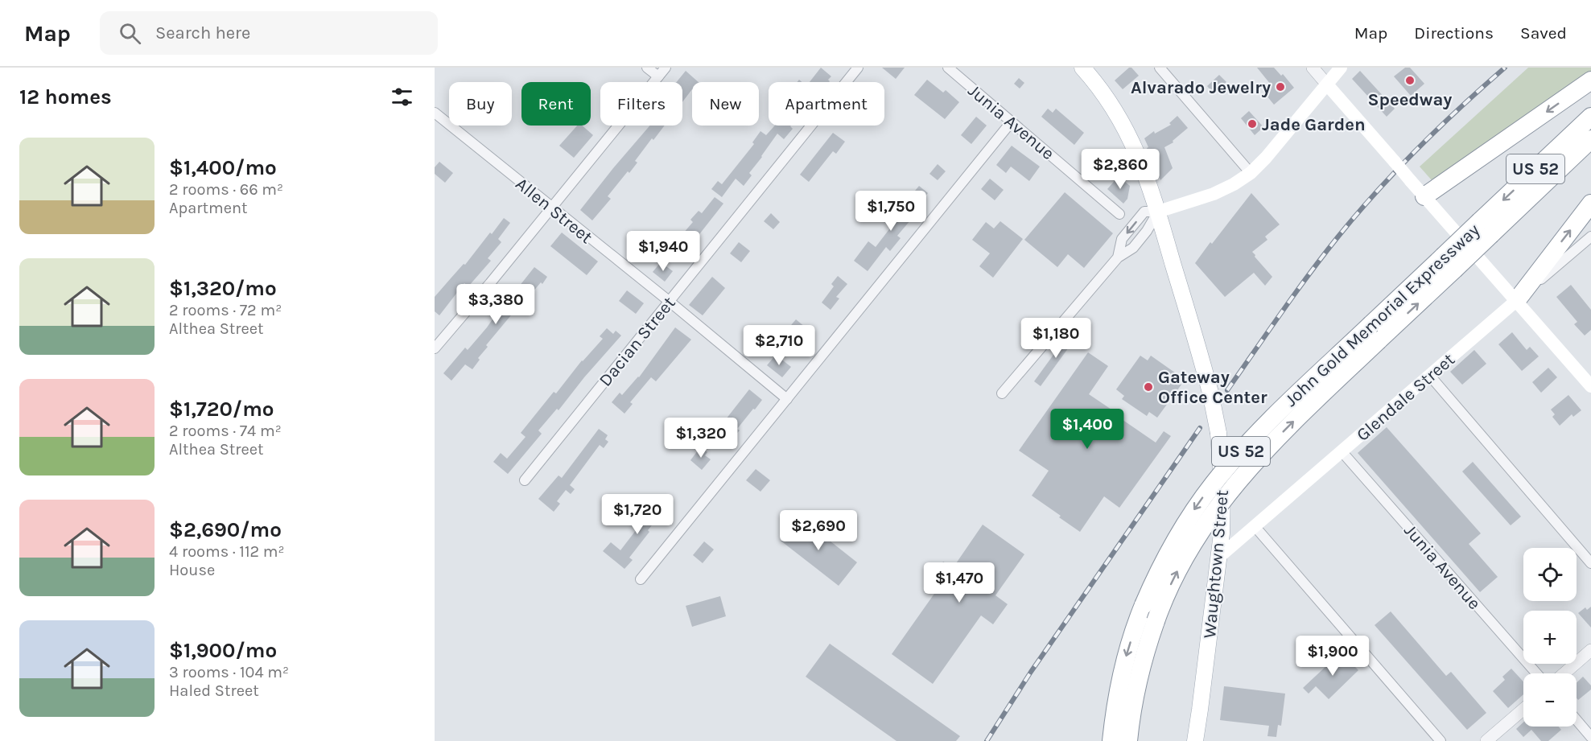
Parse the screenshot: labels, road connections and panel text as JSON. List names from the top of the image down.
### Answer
{
  "streets": {
    "highway": ["US 52", "John Gold Memorial Expressway"],
    "main road": ["Glendale Street", "Waughtown Street"],
    "street": ["Junia Avenue", "Allen Street", "Dacian Street"]
  },
  "crossings": [
    ["Junia Avenue", "Glendale Street"],
    ["Allen Street", "Dacian Street"],
    ["Glendale Street", "Waughtown Street"]
  ],
  "places": [
    "Speedway",
    "Alvarado Jewelry",
    "Jade Garden",
    "Gateway Office Center"
  ],
  "page": {
    "header": "Map",
    "search": "Search here",
    "nav": ["Map", "Directions", "Saved"],
    "heading": "12 homes",
    "chip": [
      "Buy",
      "Rent",
      "Filters",
      "New",
      "Apartment"
    ],
    "list": [
      {
        "name": "$1,400/mo",
        "note": "2 rooms · 66 m² · Apartment"
      },
      {
        "name": "$1,320/mo",
        "note": "2 rooms · 72 m² · Althea Street"
      },
      {
        "name": "$1,720/mo",
        "note": "2 rooms · 74 m² · Althea Street"
      },
      {
        "name": "$2,690/mo",
        "note": "4 rooms · 112 m² · House"
      },
      {
        "name": "$1,900/mo",
        "note": "3 rooms · 104 m² · Haled Street"
      }
    ],
    "price": [
      "$2,860",
      "$1,750",
      "$1,940",
      "$3,380",
      "$1,180",
      "$2,710",
      "$1,400",
      "$1,320",
      "$1,720",
      "$2,690",
      "$1,470",
      "$1,900"
    ],
    "map_buttons": ["+", "−"]
  }
}
